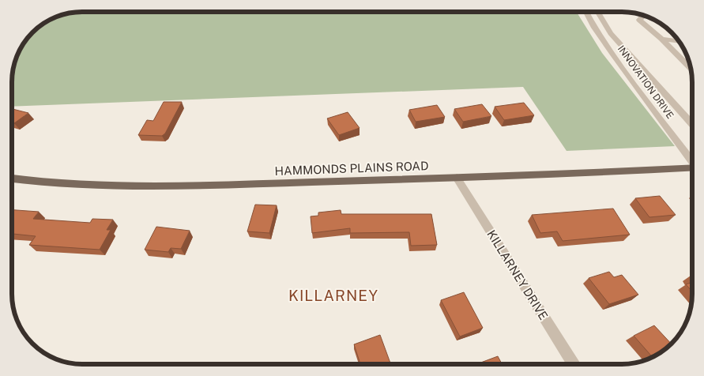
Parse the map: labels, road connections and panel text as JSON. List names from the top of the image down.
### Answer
{
  "streets": {
    "main road": ["HAMMONDS PLAINS ROAD"],
    "street": ["INNOVATION DRIVE", "KILLARNEY DRIVE"]
  },
  "crossings": [
    ["HAMMONDS PLAINS ROAD", "KILLARNEY DRIVE"]
  ],
  "districts": ["KILLARNEY"]
}
